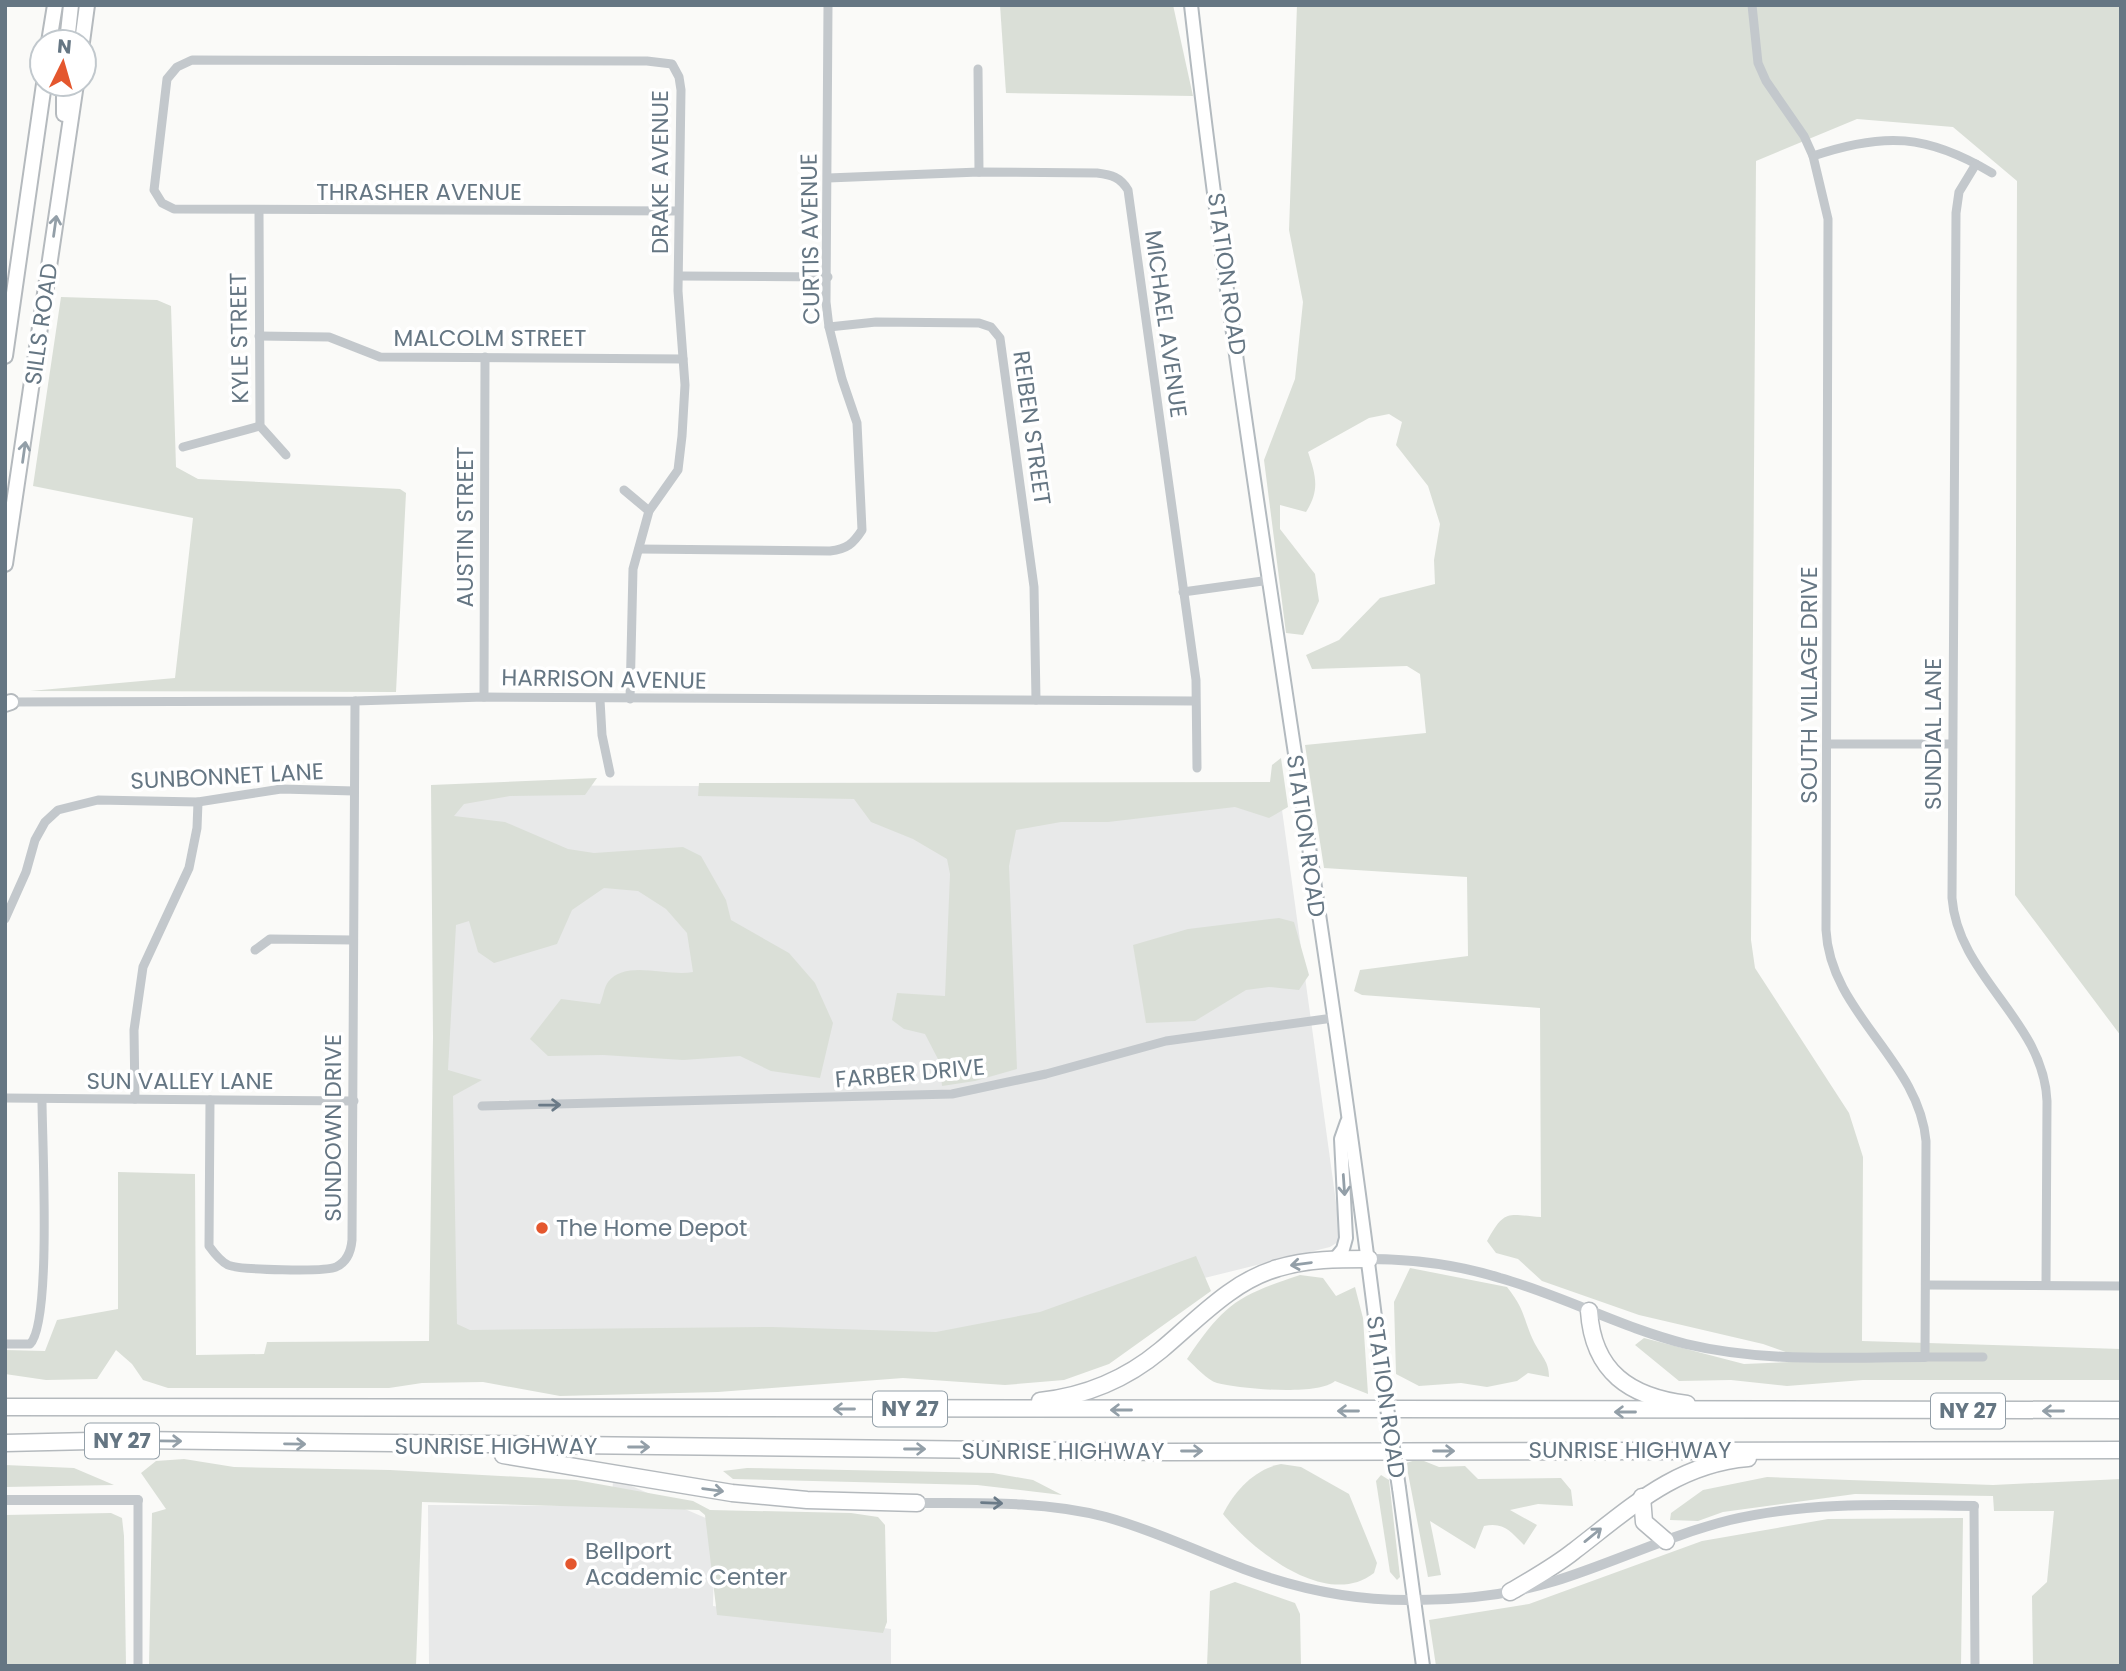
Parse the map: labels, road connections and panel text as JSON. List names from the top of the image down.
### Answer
{
  "streets": {
    "highway": ["NY 27", "SUNRISE HIGHWAY"],
    "main road": ["STATION ROAD", "SILLS ROAD"],
    "street": [
      "DRAKE AVENUE",
      "THRASHER AVENUE",
      "CURTIS AVENUE",
      "MICHAEL AVENUE",
      "KYLE STREET",
      "MALCOLM STREET",
      "REIBEN STREET",
      "AUSTIN STREET",
      "HARRISON AVENUE",
      "SOUTH VILLAGE DRIVE",
      "SUNDIAL LANE",
      "SUNBONNET LANE",
      "FARBER DRIVE",
      "SUN VALLEY LANE",
      "SUNDOWN DRIVE"
    ]
  },
  "crossings": [
    ["DRAKE AVENUE", "THRASHER AVENUE"],
    ["DRAKE AVENUE", "CURTIS AVENUE"],
    ["DRAKE AVENUE", "MALCOLM STREET"],
    ["DRAKE AVENUE", "HARRISON AVENUE"],
    ["THRASHER AVENUE", "KYLE STREET"],
    ["CURTIS AVENUE", "MICHAEL AVENUE"],
    ["CURTIS AVENUE", "REIBEN STREET"],
    ["STATION ROAD", "FARBER DRIVE"],
    ["MICHAEL AVENUE", "HARRISON AVENUE"],
    ["KYLE STREET", "MALCOLM STREET"],
    ["MALCOLM STREET", "AUSTIN STREET"],
    ["REIBEN STREET", "HARRISON AVENUE"],
    ["AUSTIN STREET", "HARRISON AVENUE"],
    ["HARRISON AVENUE", "SUNDOWN DRIVE"],
    ["SUNBONNET LANE", "SUNDOWN DRIVE"],
    ["SUN VALLEY LANE", "SUNDOWN DRIVE"]
  ],
  "one_way": ["FARBER DRIVE"],
  "places": ["The Home Depot", "Bellport Academic Center"],
  "north": "top"
}
